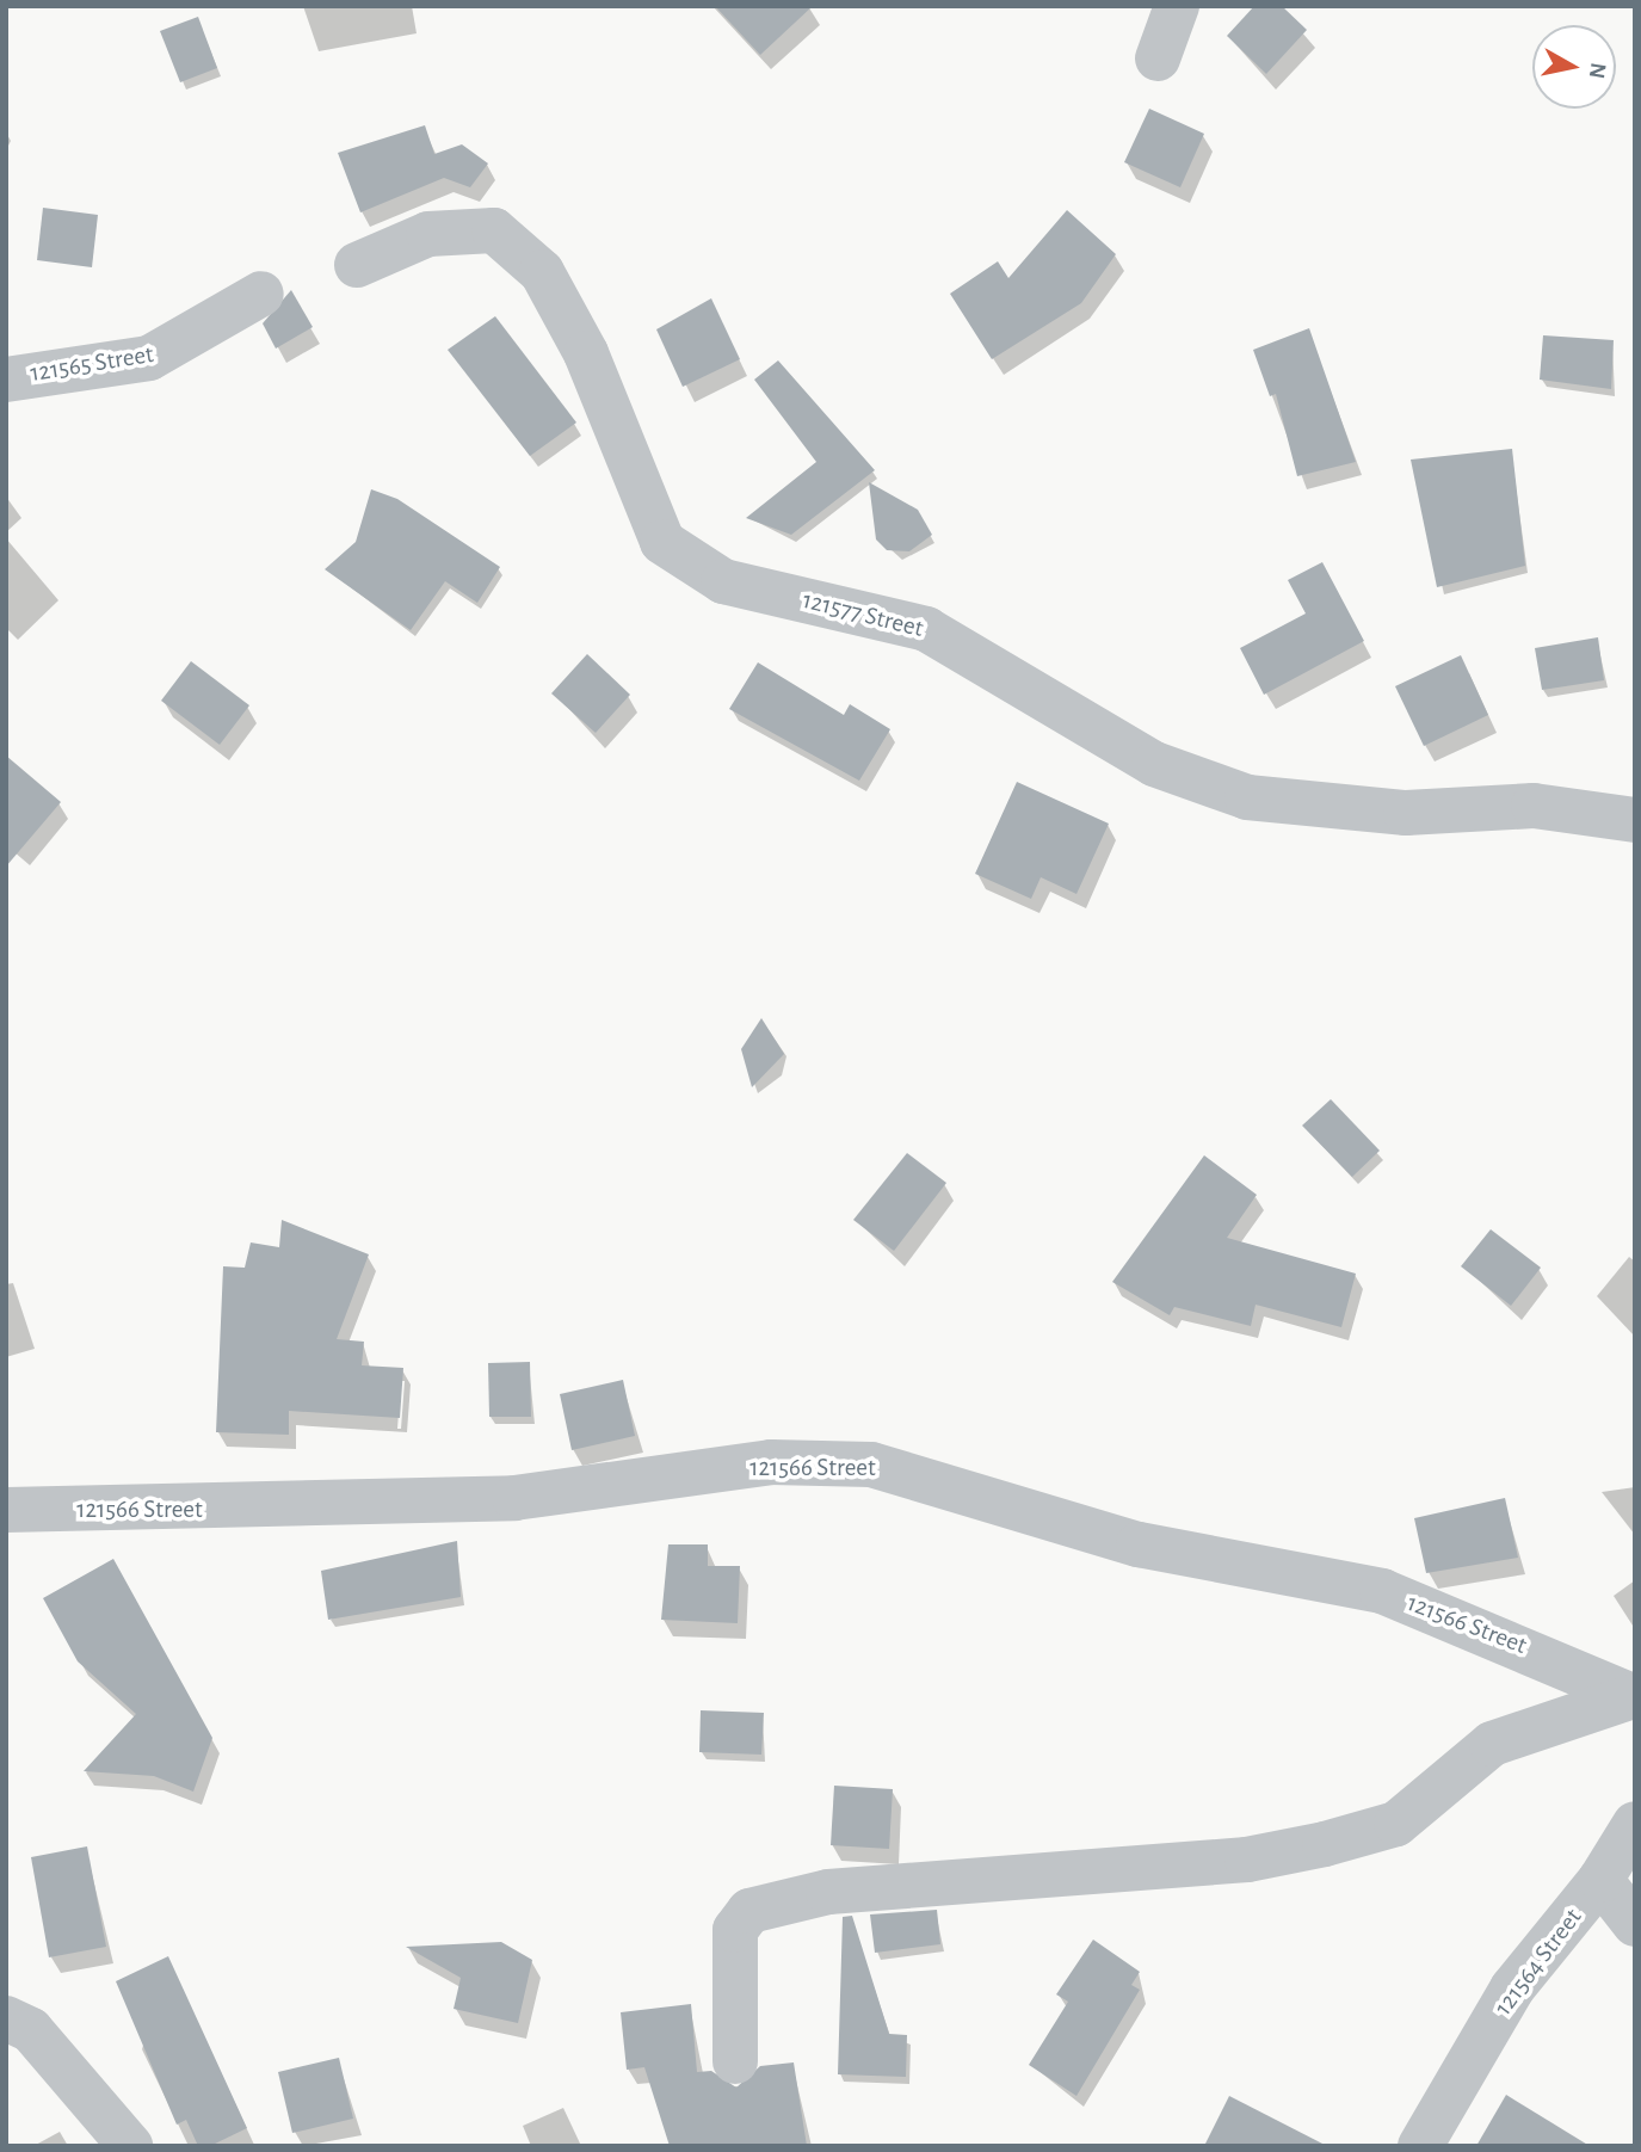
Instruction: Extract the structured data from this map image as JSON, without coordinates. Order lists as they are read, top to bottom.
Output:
{
  "streets": {
    "street": [
      "121565 Street",
      "121577 Street",
      "121566 Street",
      "121564 Street"
    ]
  },
  "north": "right"
}
